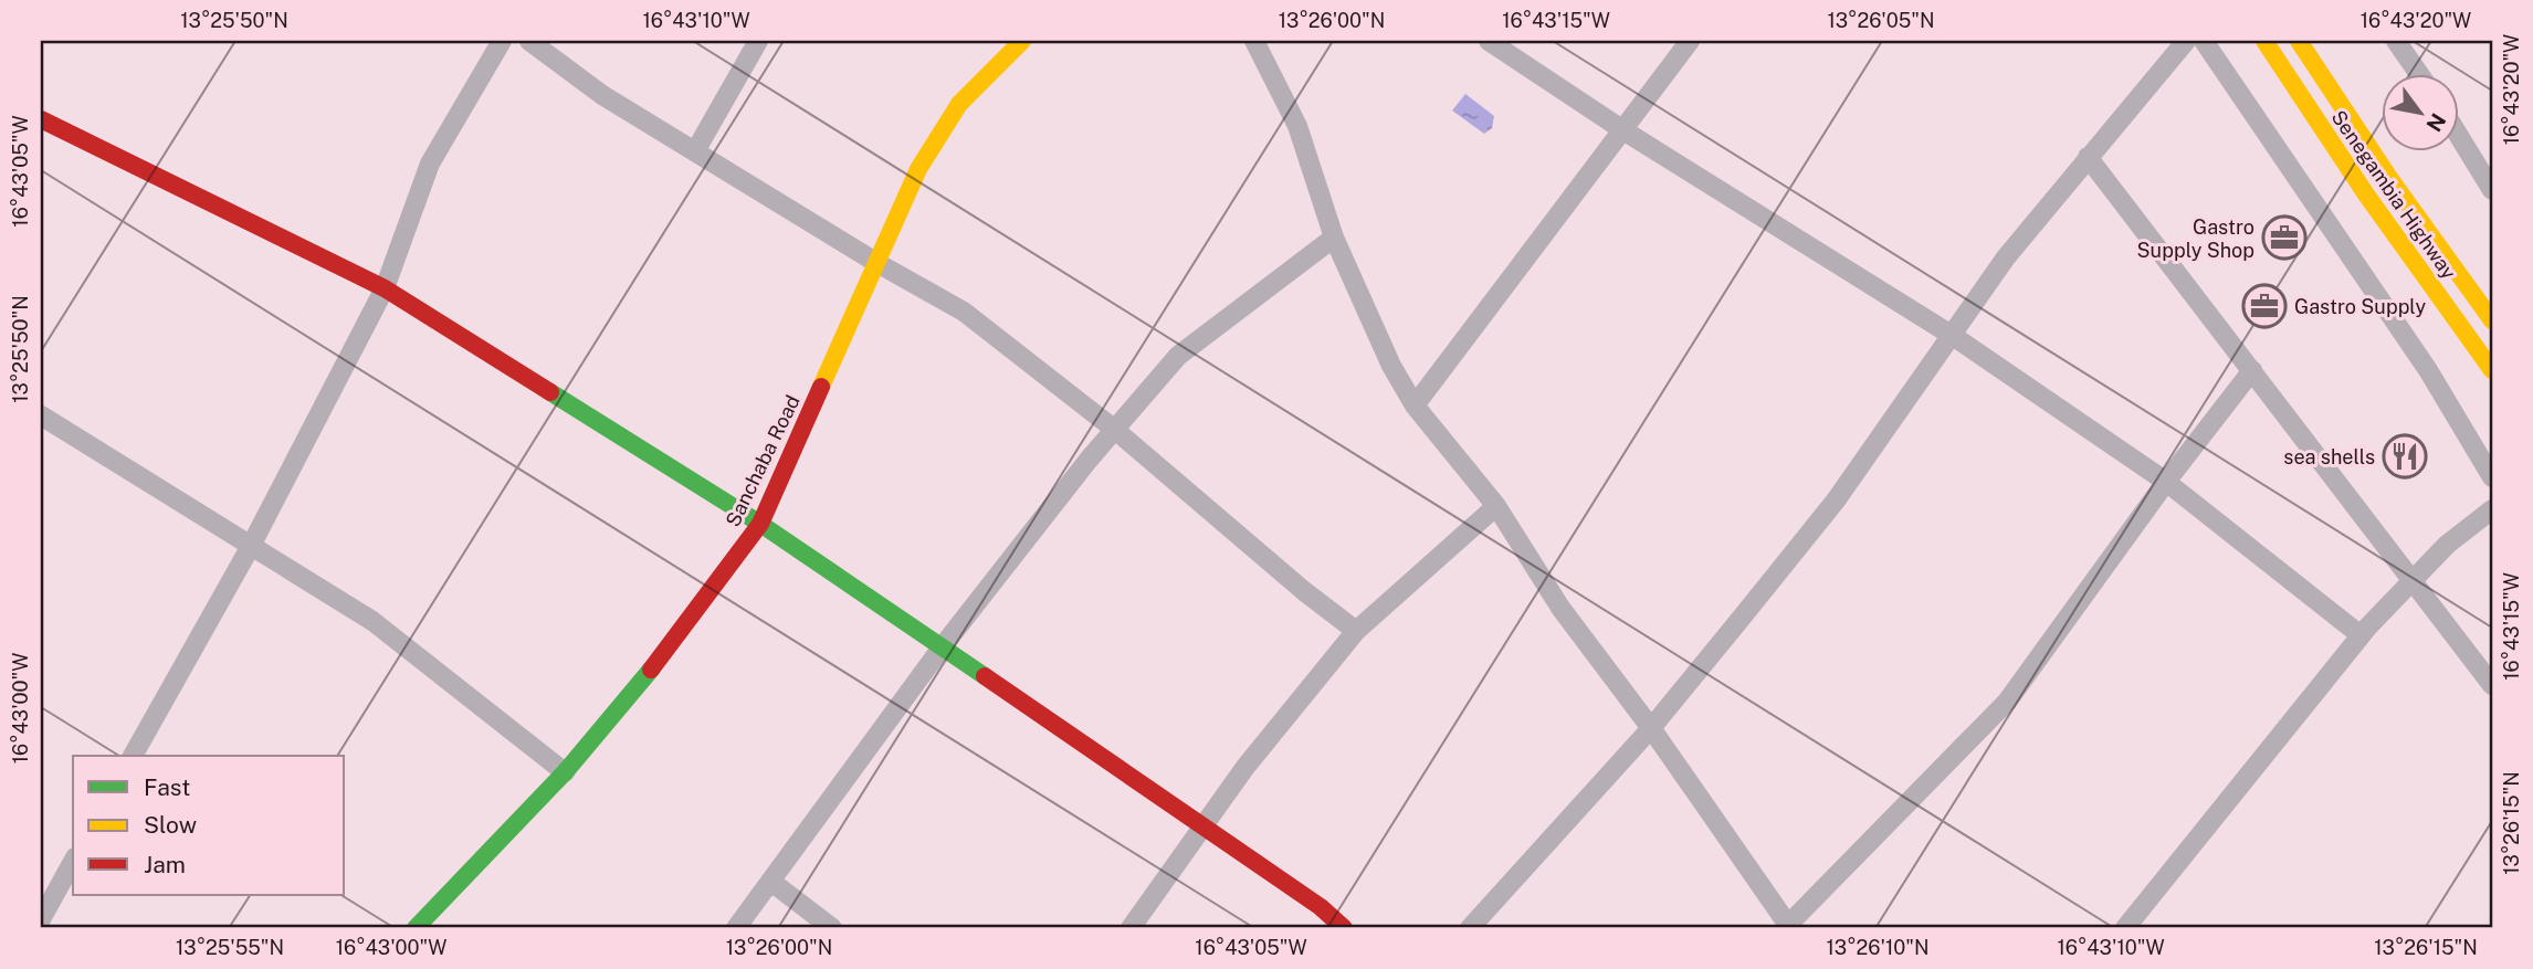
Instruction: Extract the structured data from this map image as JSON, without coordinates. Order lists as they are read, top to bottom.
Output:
{
  "streets": {
    "street": ["Senegambia Highway", "Sanchaba Road"]
  },
  "places": {
    "office": ["Gastro Supply Shop", "Gastro Supply"],
    "restaurant": ["sea shells"]
  },
  "legend": ["Fast", "Slow", "Jam"],
  "north": "bottom right",
  "coordinates": [
    "13°25'50\"N",
    "16°43'10\"W",
    "13°26'00\"N",
    "16°43'15\"W",
    "13°26'05\"N",
    "16°43'20\"W",
    "16°43'05\"W",
    "16°43'00\"W",
    "13°26'15\"N",
    "13°25'55\"N",
    "13°26'10\"N"
  ]
}
